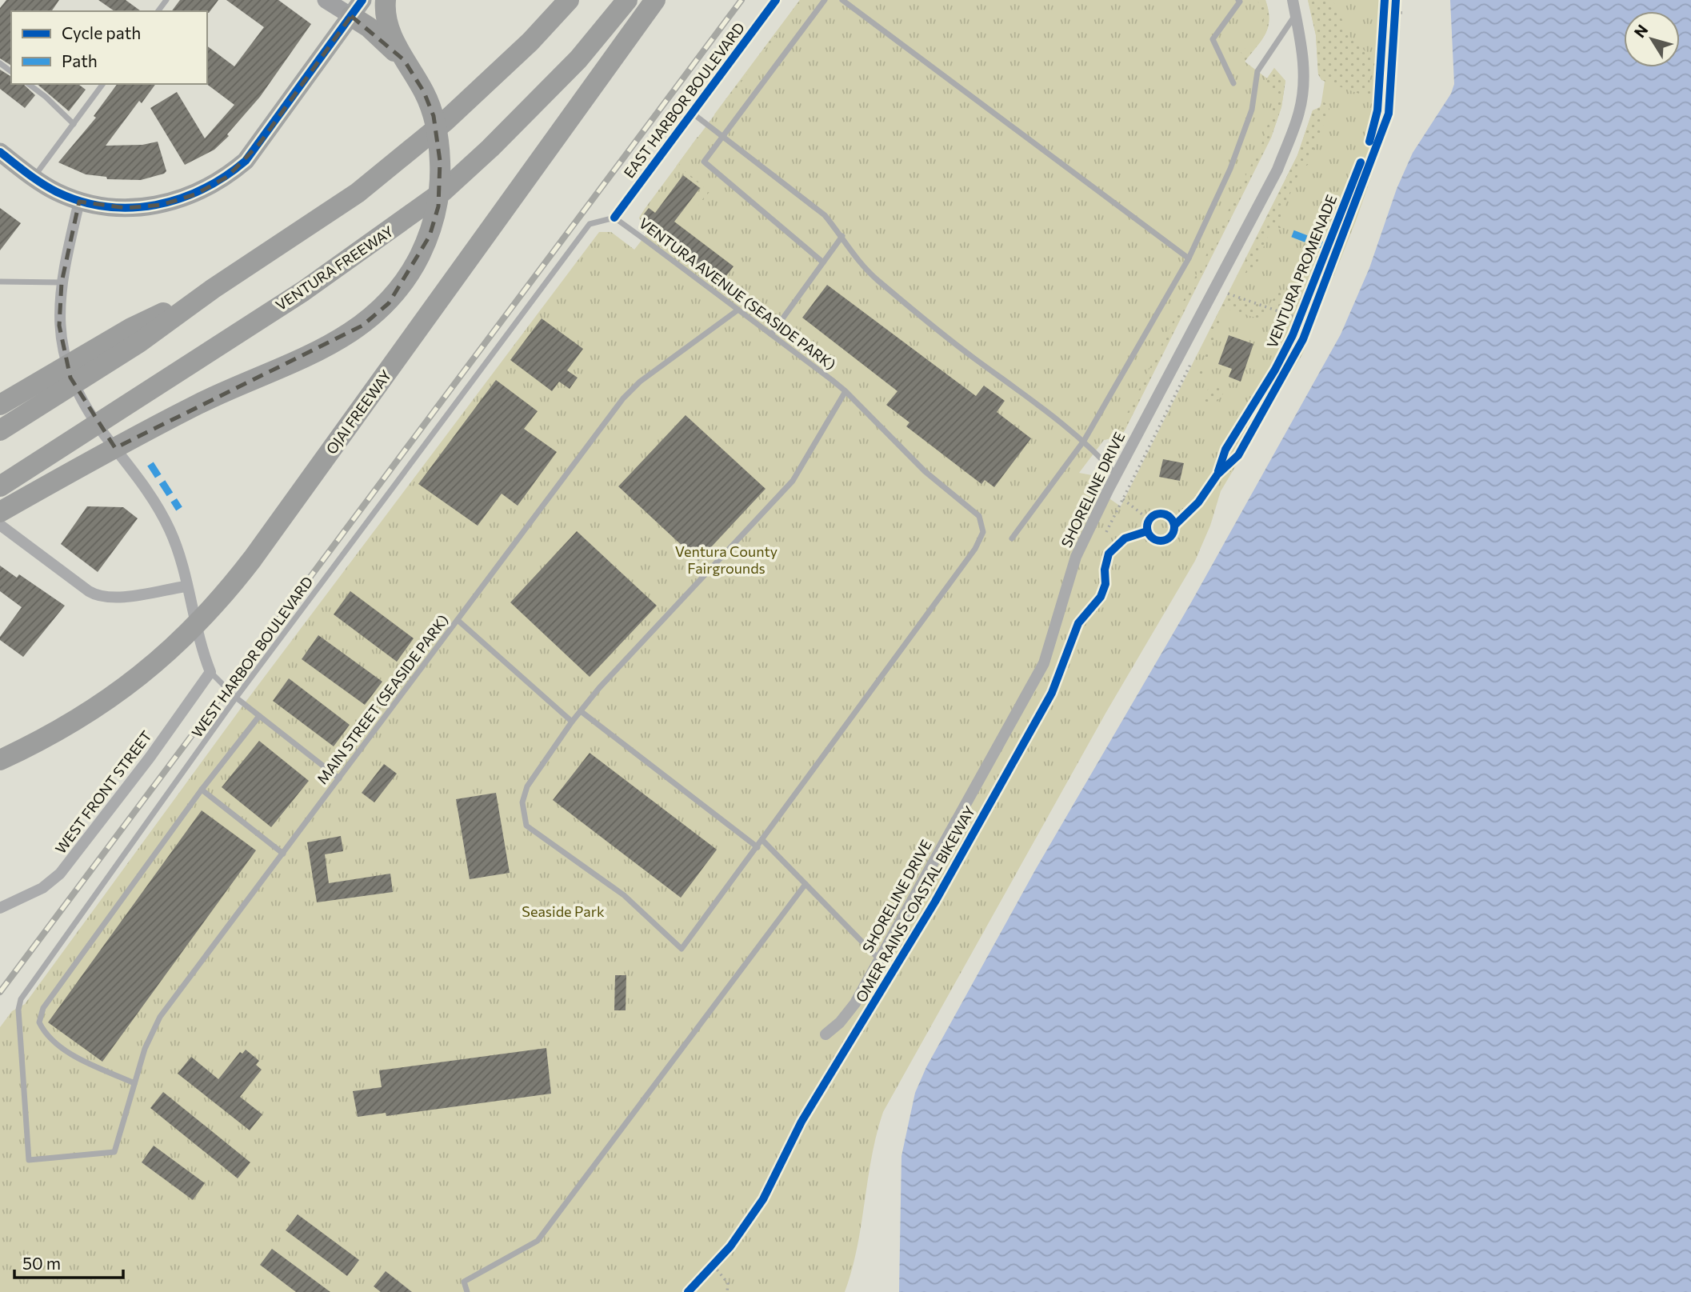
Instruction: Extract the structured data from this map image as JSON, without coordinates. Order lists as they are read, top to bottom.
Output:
{
  "streets": {
    "highway": ["VENTURA FREEWAY", "OJAI FREEWAY"],
    "street": ["EAST HARBOR BOULEVARD", "SHORELINE DRIVE", "WEST FRONT STREET"],
    "lane": ["VENTURA AVENUE (SEASIDE PARK)", "WEST HARBOR BOULEVARD", "MAIN STREET (SEASIDE PARK)"],
    "cycle path": ["VENTURA PROMENADE", "OMER RAINS COASTAL BIKEWAY"]
  },
  "crossings": [
    ["EAST HARBOR BOULEVARD", "VENTURA AVENUE (SEASIDE PARK)"],
    ["EAST HARBOR BOULEVARD", "WEST HARBOR BOULEVARD"],
    ["VENTURA AVENUE (SEASIDE PARK)", "WEST HARBOR BOULEVARD"],
    ["VENTURA AVENUE (SEASIDE PARK)", "MAIN STREET (SEASIDE PARK)"],
    ["WEST HARBOR BOULEVARD", "MAIN STREET (SEASIDE PARK)"]
  ],
  "parks": ["Ventura County Fairgrounds", "Seaside Park"],
  "legend": ["Cycle path", "Path"],
  "scale_bar": "50 m",
  "north": "top left"
}
